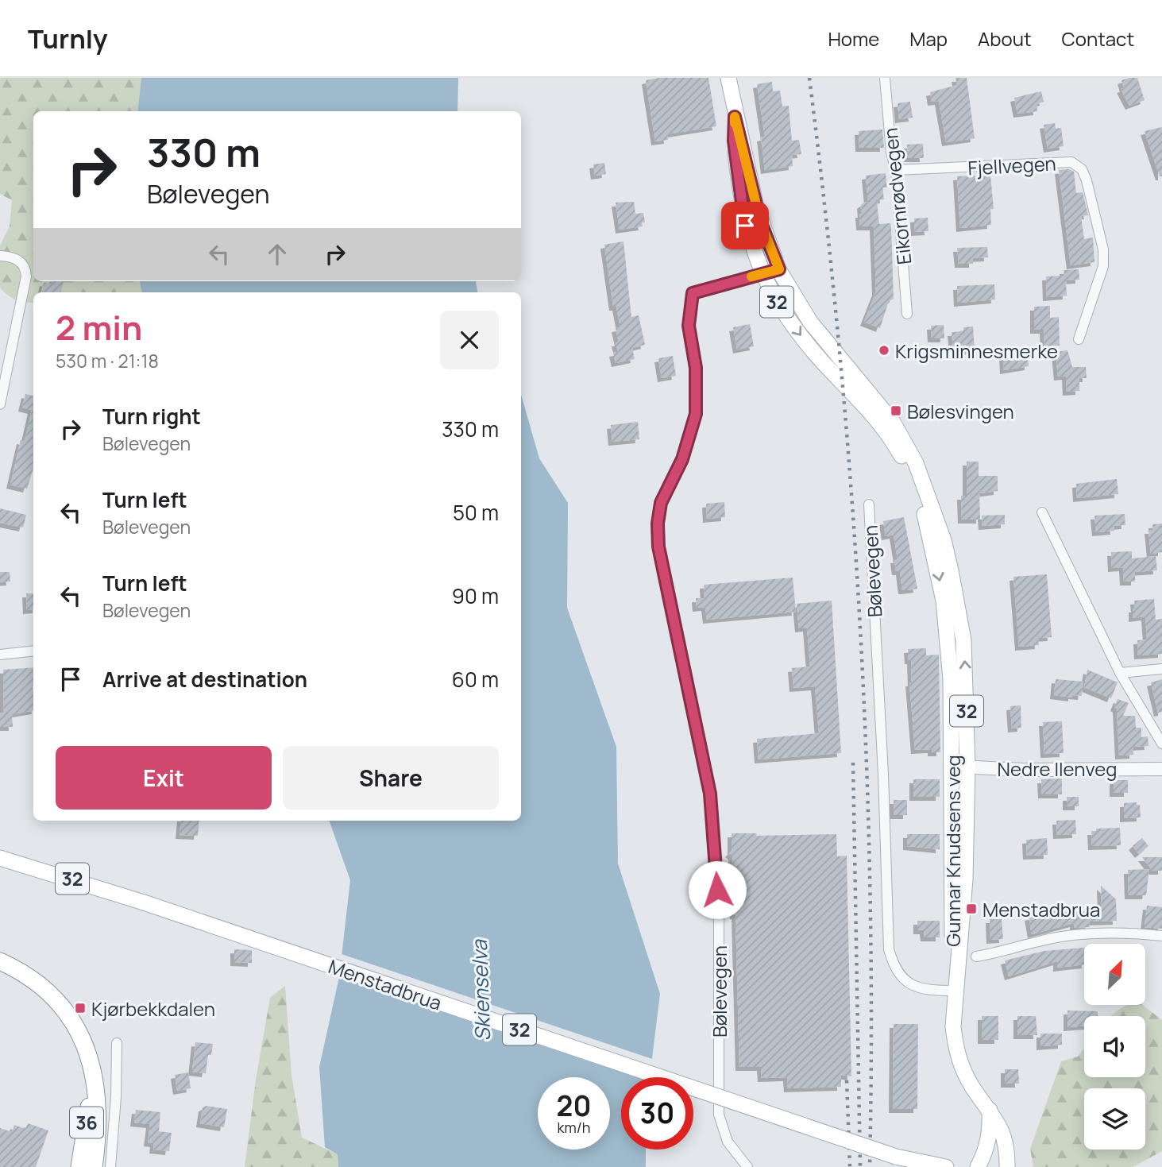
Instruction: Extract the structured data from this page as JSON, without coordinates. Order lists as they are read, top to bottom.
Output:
{
  "streets": {
    "highway": ["36"],
    "main road": ["32", "Gunnar Knudsens veg", "Menstadbrua"],
    "street": [
      "Fjellvegen",
      "Eikornrødvegen",
      "Bølevegen",
      "Nedre Ilenveg"
    ]
  },
  "crossings": [
    ["Fjellvegen", "Eikornrødvegen"],
    ["32", "Bølevegen"],
    ["32", "Gunnar Knudsens veg"],
    ["Bølevegen", "Gunnar Knudsens veg"],
    ["Nedre Ilenveg", "Gunnar Knudsens veg"]
  ],
  "water": ["Skienselva"],
  "places": {
    "other": ["Krigsminnesmerke"],
    "transit": ["Bølesvingen", "Menstadbrua", "Kjørbekkdalen"]
  },
  "north": "top right",
  "page": {
    "header": "Turnly",
    "nav": [
      "Home",
      "Map",
      "About",
      "Contact"
    ],
    "turn": ["330 m", "Bølevegen"],
    "heading": ["2 min", "530 m · 21:18"],
    "list": [
      {
        "name": "Turn right",
        "note": "Bølevegen",
        "value": "330 m"
      },
      {
        "name": "Turn left",
        "note": "Bølevegen",
        "value": "50 m"
      },
      {
        "name": "Turn left",
        "note": "Bølevegen",
        "value": "90 m"
      },
      {
        "name": "Arrive at destination",
        "value": "60 m"
      }
    ],
    "buttons": ["Exit", "Share"],
    "speed": "20 km/h",
    "limit": "30"
  }
}
